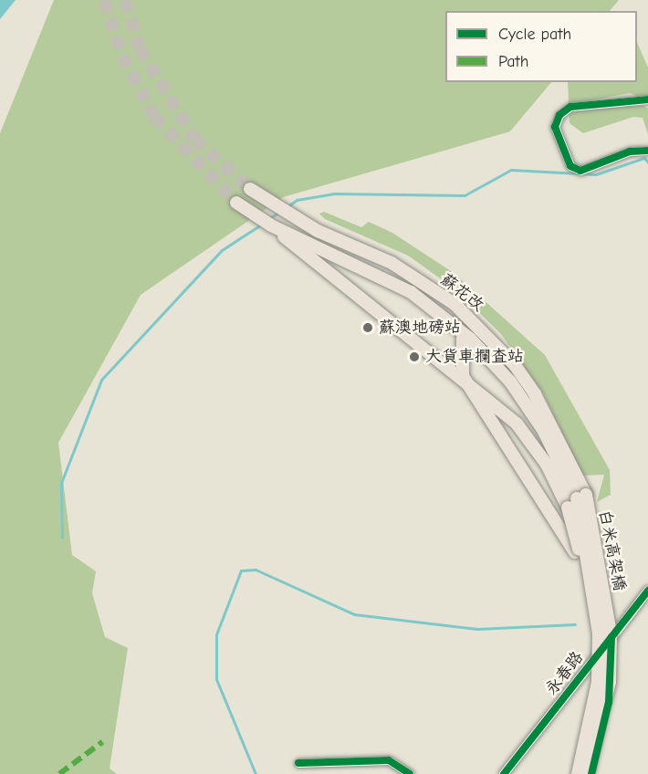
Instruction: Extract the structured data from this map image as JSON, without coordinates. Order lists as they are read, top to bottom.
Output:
{
  "streets": {
    "main road": ["蘇花改", "白米高架橋"],
    "street": ["永春路"]
  },
  "crossings": [
    ["蘇花改", "白米高架橋"]
  ],
  "places": ["蘇澳地磅站", "大貨車攔查站"],
  "legend": ["Cycle path", "Path"]
}
